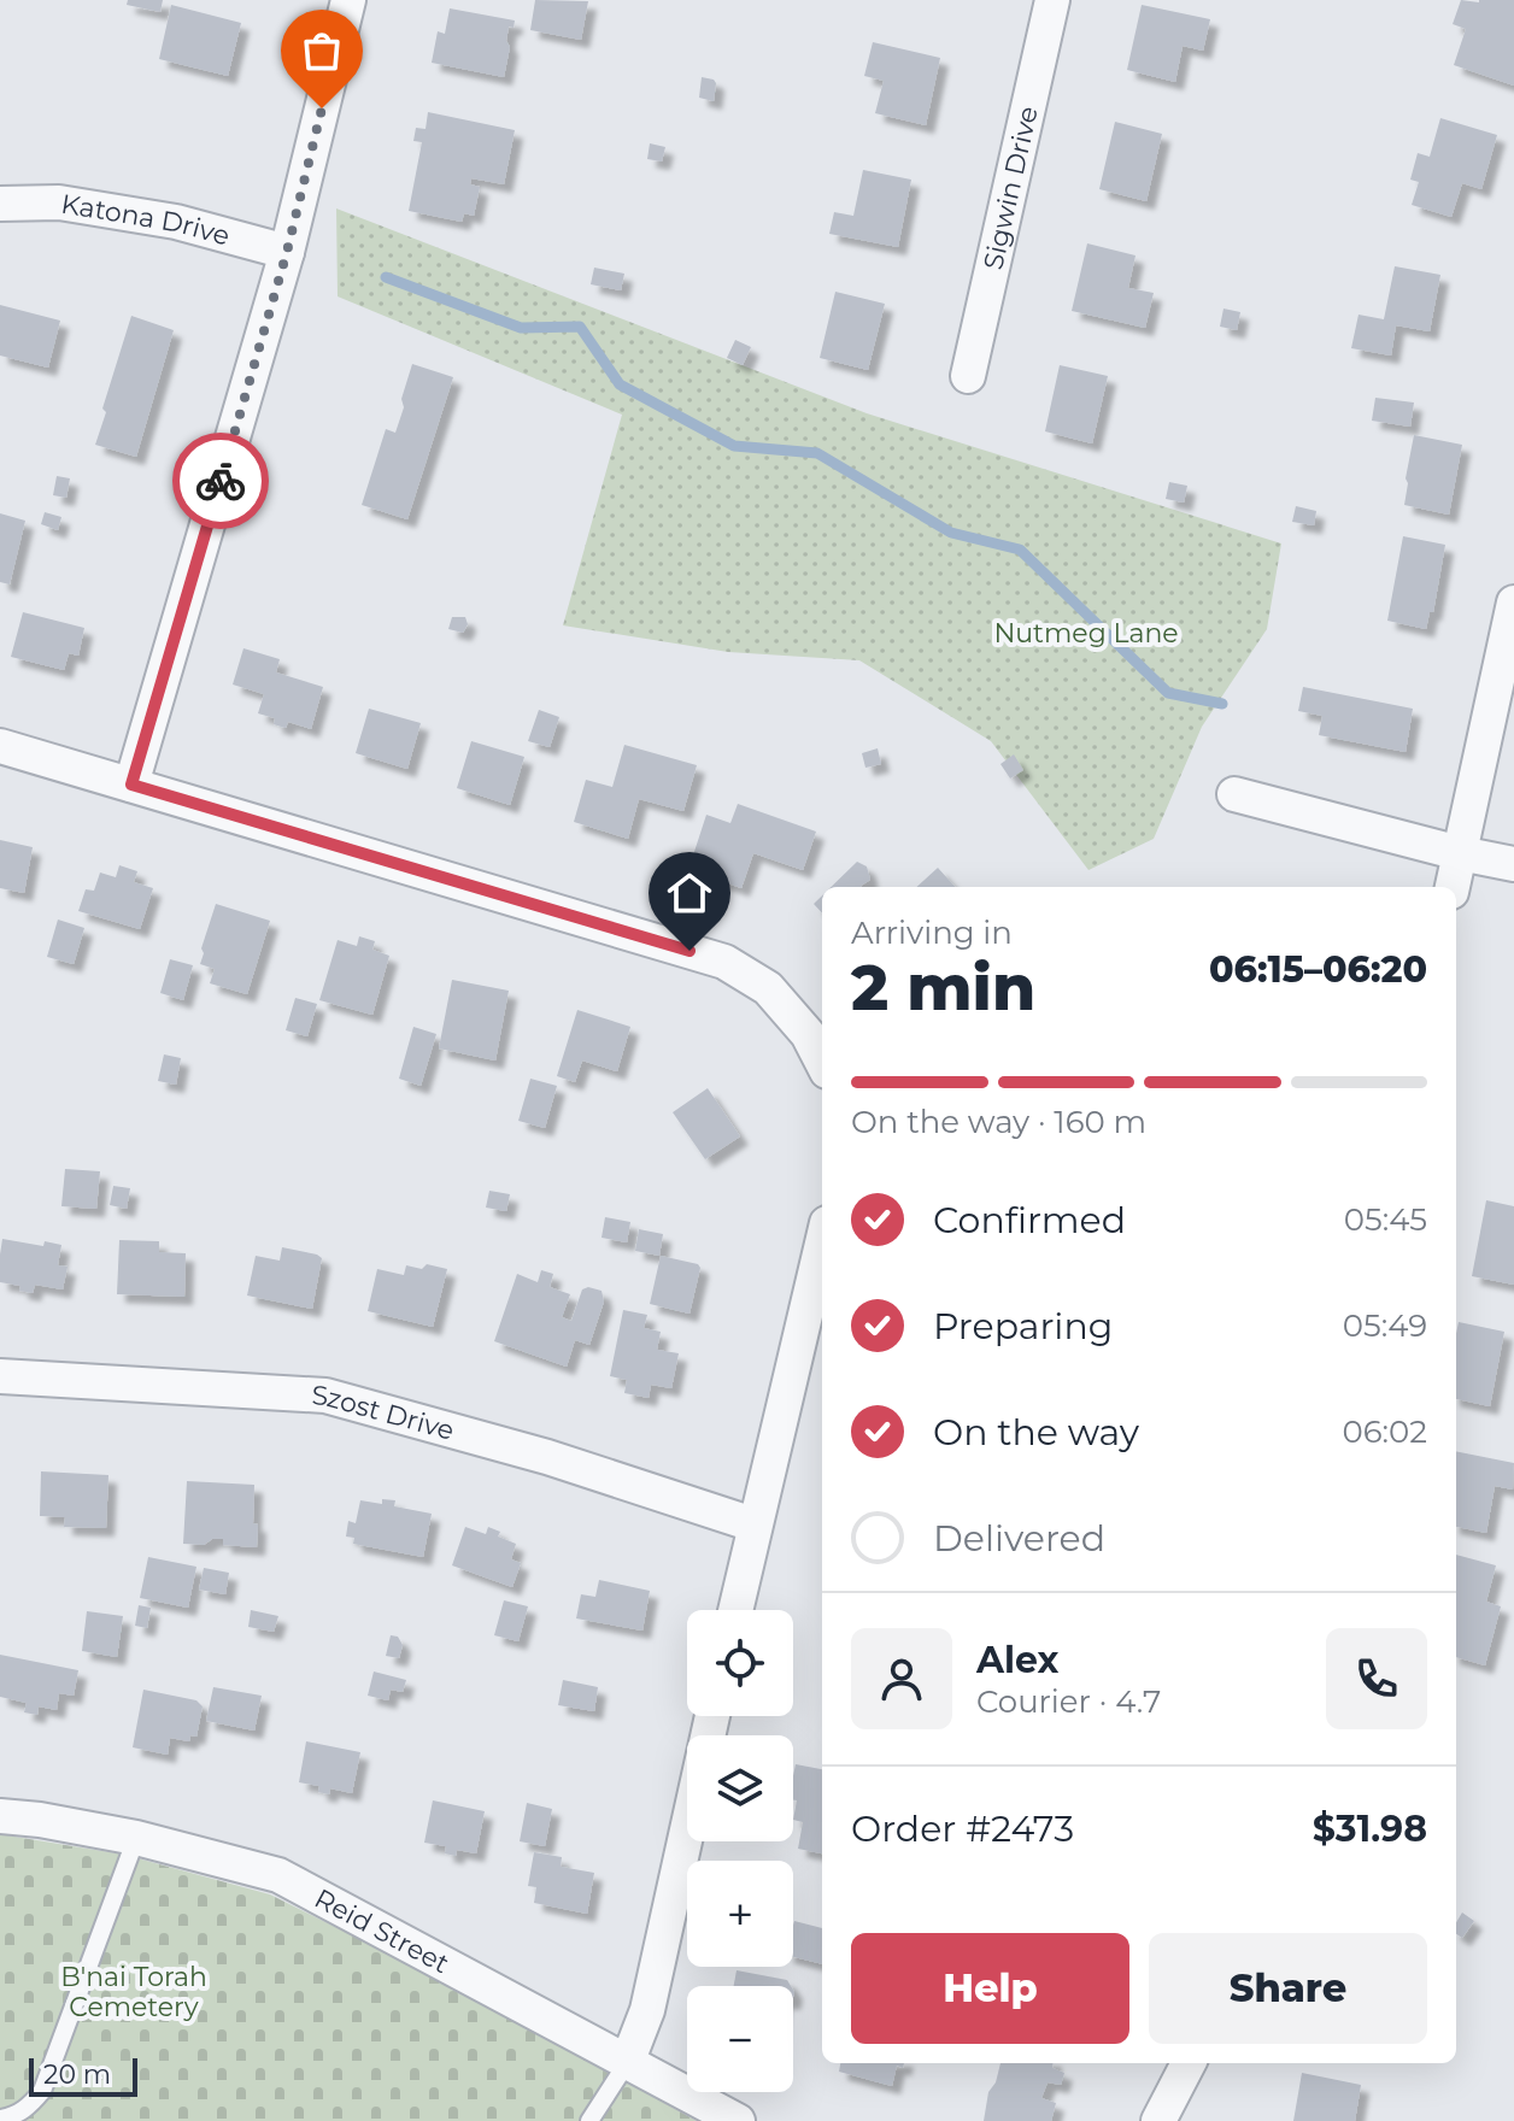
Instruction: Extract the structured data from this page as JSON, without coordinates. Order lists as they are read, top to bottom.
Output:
{
  "streets": {
    "street": [
      "Sigwin Drive",
      "Katona Drive",
      "Szost Drive",
      "Reid Street"
    ]
  },
  "parks": ["Nutmeg Lane", "B'nai Torah Cemetery"],
  "scale_bar": "20 m",
  "page": {
    "heading": ["2 min", "Arriving in", "06:15–06:20"],
    "panel": [
      "Alex",
      "Courier · 4.7",
      "Order #2473",
      "$31.98"
    ],
    "bar": "On the way · 160 m",
    "list": [
      ["Confirmed", "05:45"],
      ["Preparing", "05:49"],
      ["On the way", "06:02"],
      "Delivered"
    ],
    "map_buttons": ["+", "−"],
    "buttons": ["Help", "Share"],
    "scale": "20 m"
  }
}
